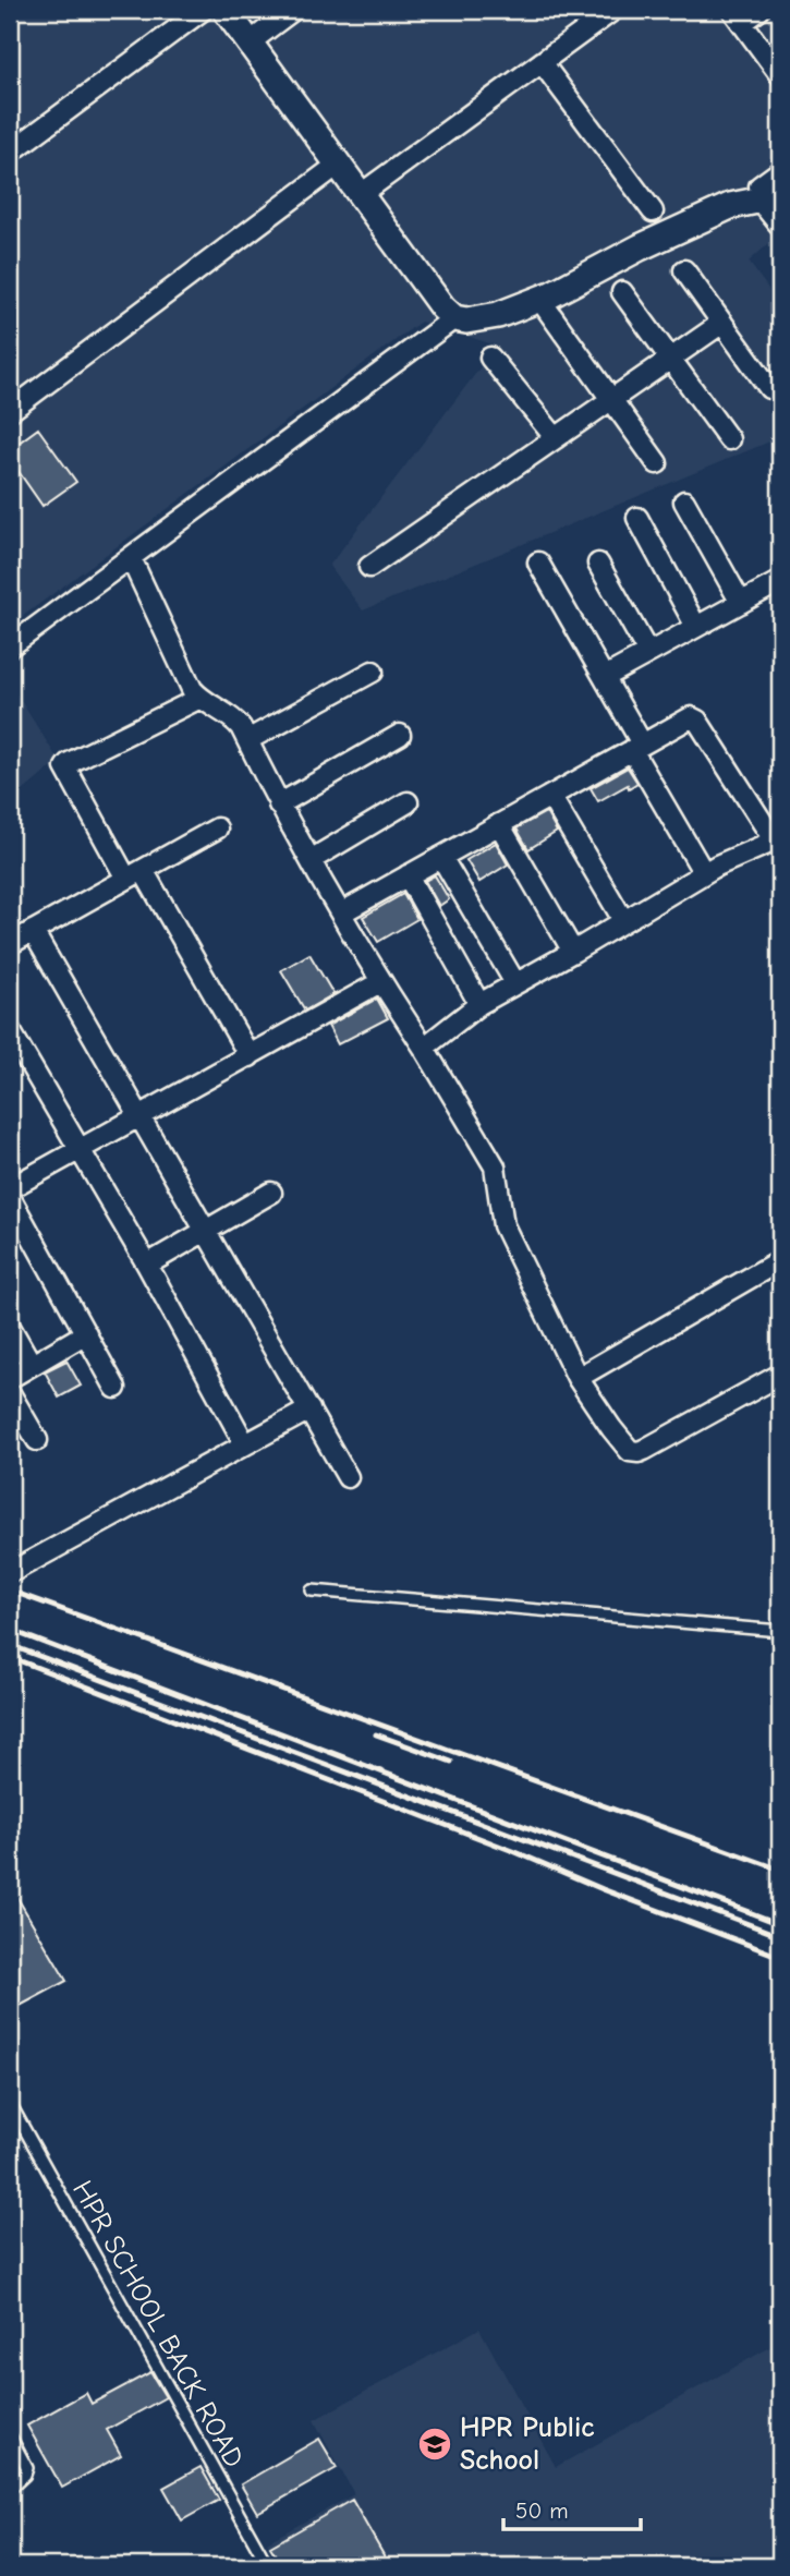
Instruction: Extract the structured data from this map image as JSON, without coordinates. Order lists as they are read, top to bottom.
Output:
{
  "streets": {
    "lane": ["HPR SCHOOL BACK ROAD"]
  },
  "places": {
    "school or university": ["HPR Public School"]
  },
  "scale_bar": "50 m"
}
